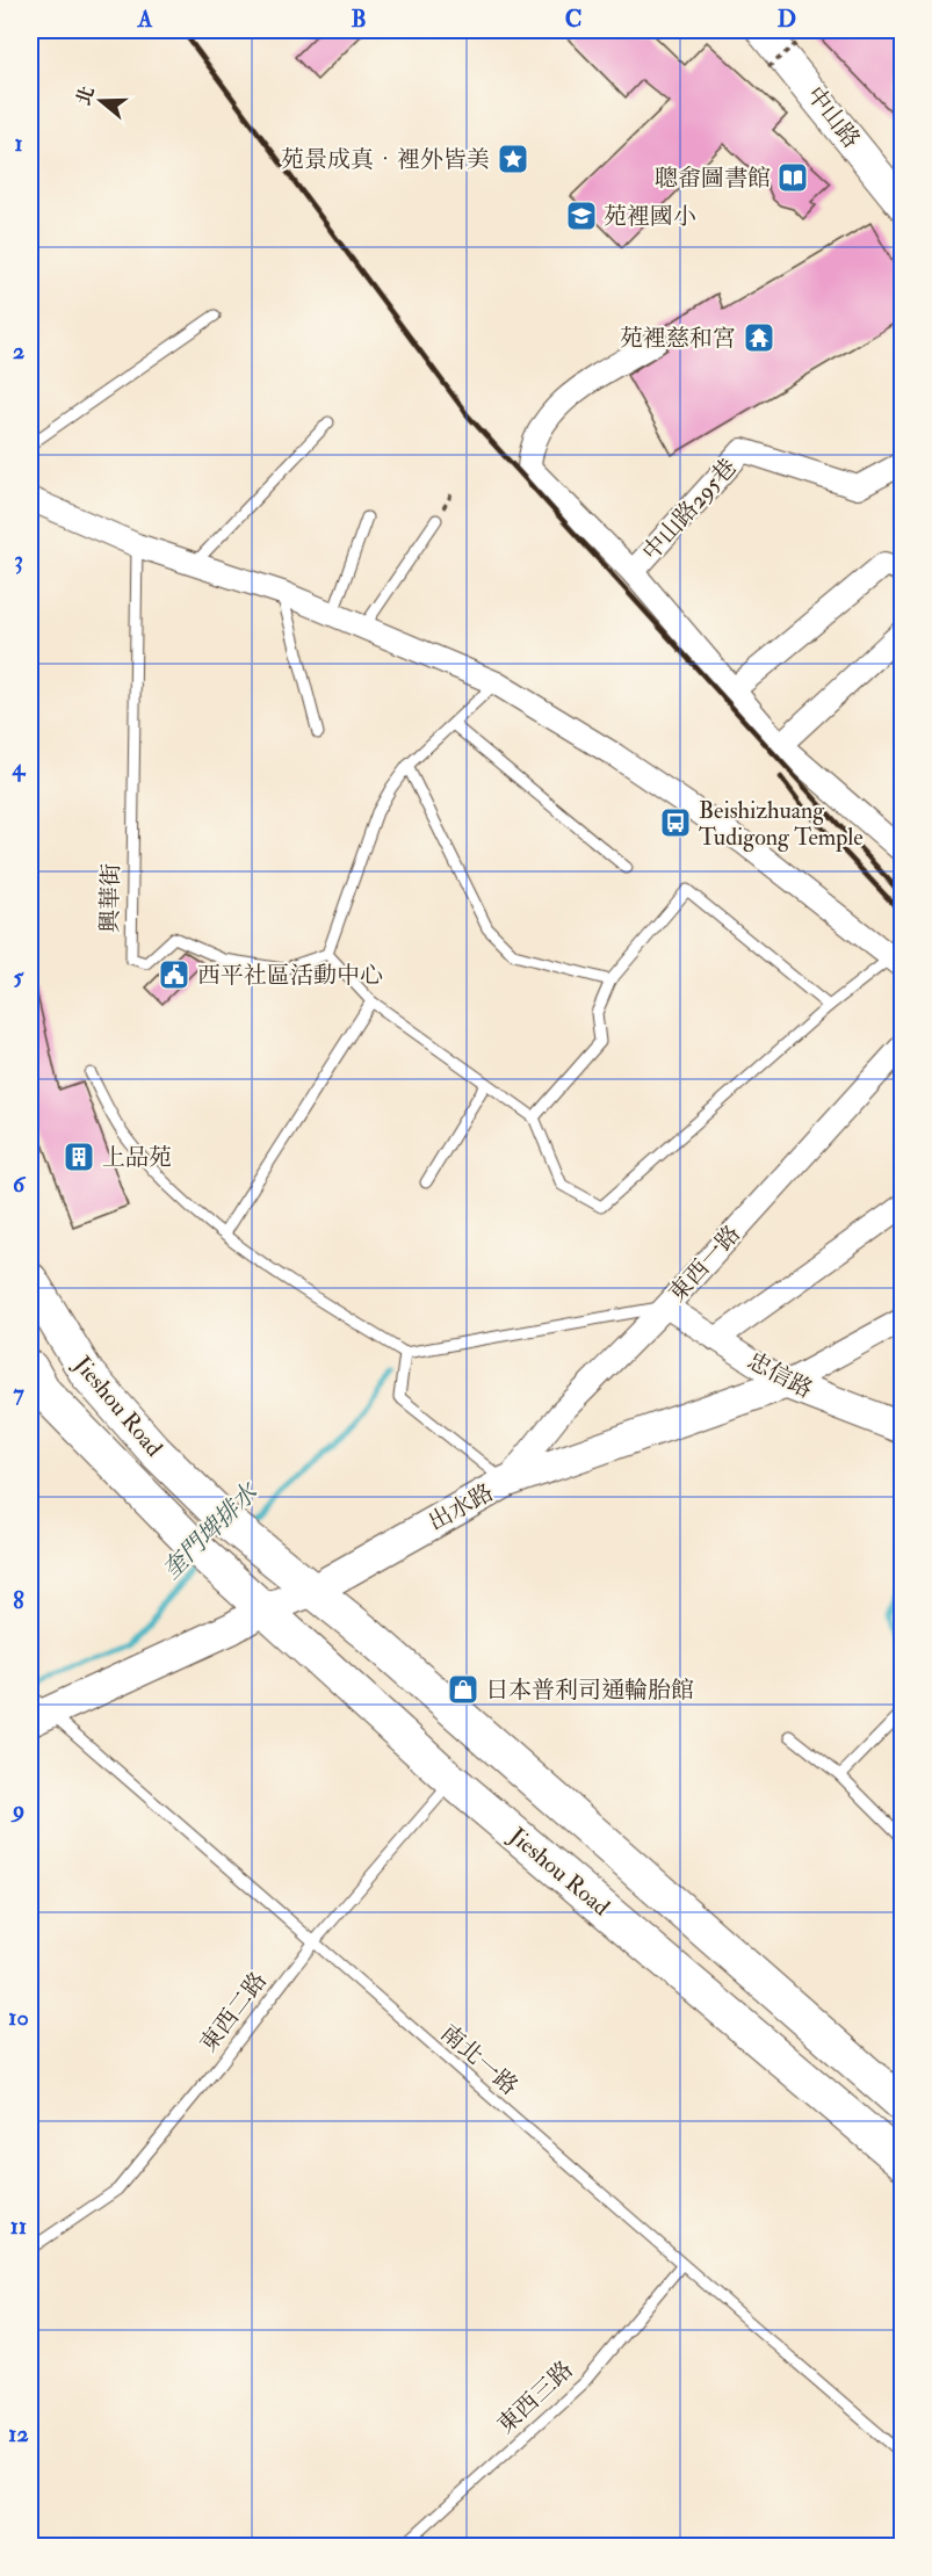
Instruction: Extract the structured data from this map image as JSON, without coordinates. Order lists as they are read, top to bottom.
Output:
{
  "streets": {
    "main road": ["Jieshou Road"],
    "street": [
      "中山路",
      "中山路295巷",
      "東西一路",
      "忠信路",
      "出水路"
    ],
    "lane": [
      "興華街",
      "東西二路",
      "南北一路",
      "東西三路"
    ]
  },
  "crossings": [
    ["東西一路", "忠信路"],
    ["東西一路", "出水路"],
    ["忠信路", "出水路"],
    ["Jieshou Road", "出水路"],
    ["Jieshou Road", "東西二路"],
    ["出水路", "南北一路"],
    ["東西二路", "南北一路"],
    ["南北一路", "東西三路"]
  ],
  "water": ["奎門埤排水"],
  "places": {
    "place": ["苑景成真．裡外皆美"],
    "library": ["聰畬圖書館"],
    "school or university": ["苑裡國小"],
    "temple": ["苑裡慈和宮"],
    "bus stop": ["Beishizhuang Tudigong Temple"],
    "public building": ["西平社區活動中心"],
    "building": ["上品苑"],
    "shop": ["日本普利司通輪胎館"]
  },
  "north": "left",
  "grid": {
    "columns": [
      "A",
      "B",
      "C",
      "D"
    ],
    "rows": [
      "1",
      "2",
      "3",
      "4",
      "5",
      "6",
      "7",
      "8",
      "9",
      "10",
      "11",
      "12"
    ]
  }
}
